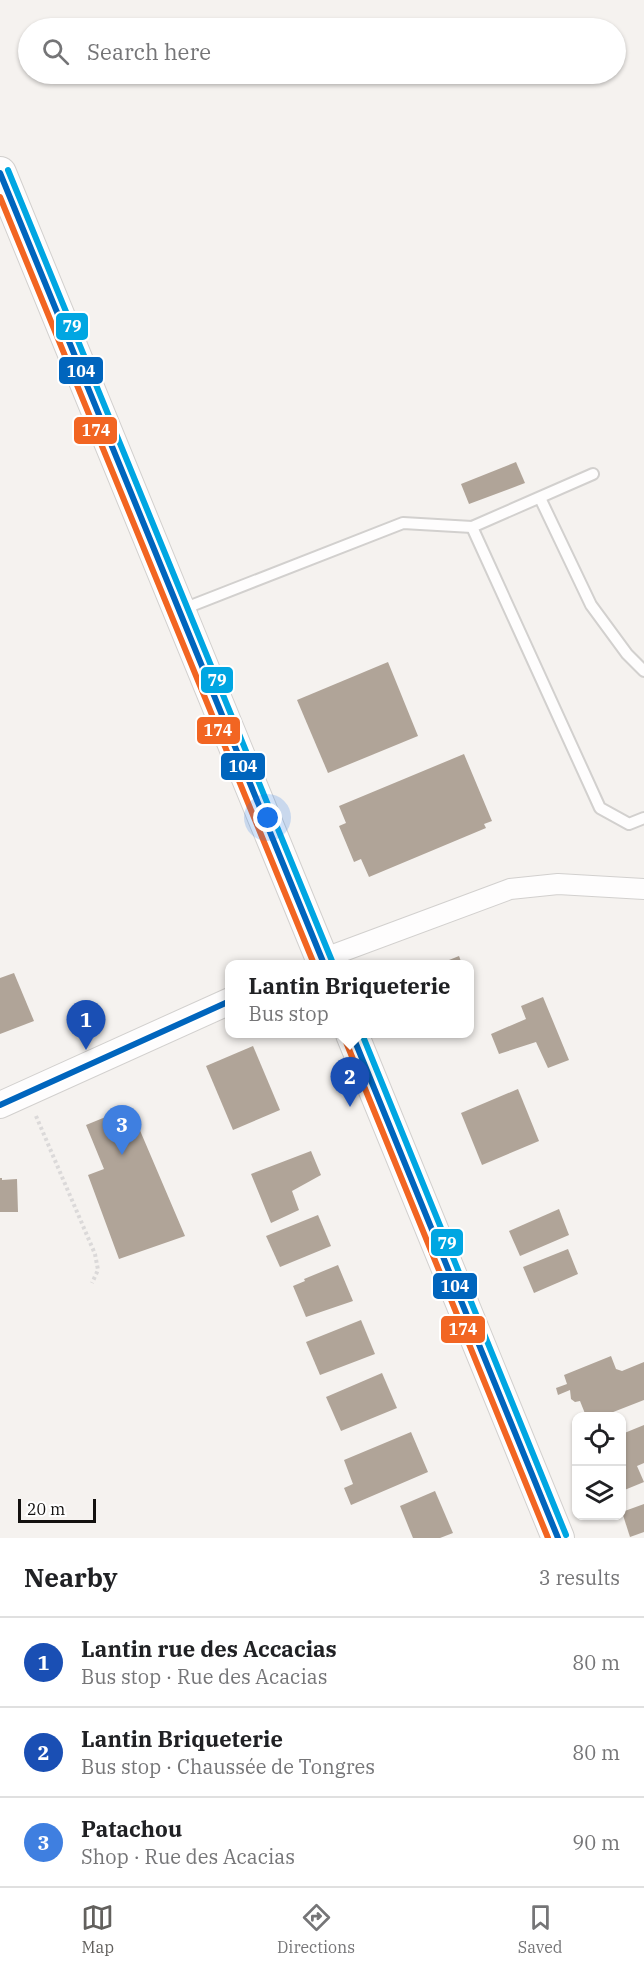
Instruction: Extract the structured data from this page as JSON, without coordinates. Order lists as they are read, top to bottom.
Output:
{
  "lines": ["transit line 79", "transit line 104", "transit line 174"],
  "scale_bar": "20 m",
  "page": {
    "search": "Search here",
    "popup": ["Lantin Briqueterie", "Bus stop"],
    "pins": ["1", "2", "3"],
    "scale": "20 m",
    "heading": ["Nearby", "3 results"],
    "list": [
      {
        "mark": "1",
        "name": "Lantin rue des Accacias",
        "note": "Bus stop · Rue des Acacias",
        "value": "80 m"
      },
      {
        "mark": "2",
        "name": "Lantin Briqueterie",
        "note": "Bus stop · Chaussée de Tongres",
        "value": "80 m"
      },
      {
        "mark": "3",
        "name": "Patachou",
        "note": "Shop · Rue des Acacias",
        "value": "90 m"
      }
    ],
    "nav": ["Map", "Directions", "Saved"]
  }
}
